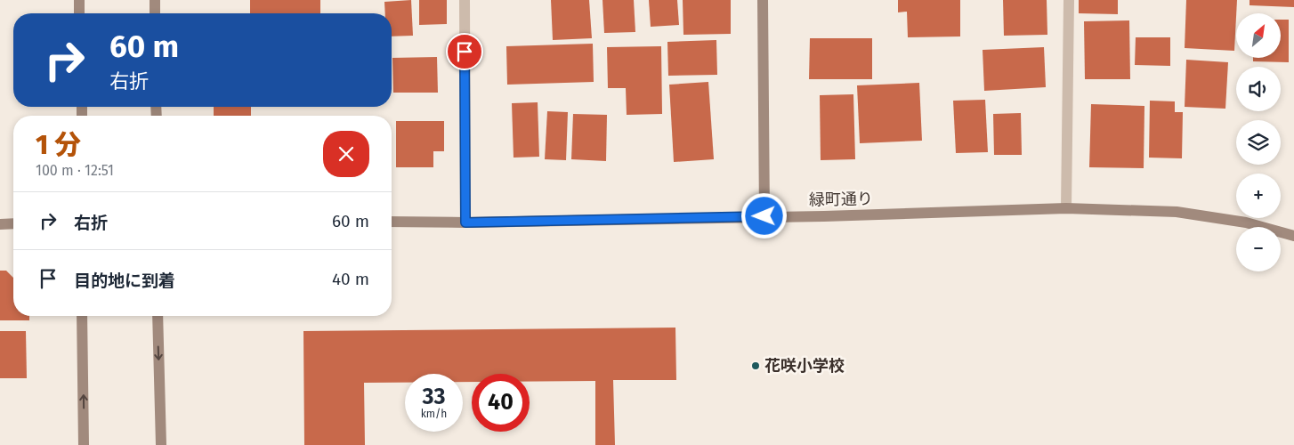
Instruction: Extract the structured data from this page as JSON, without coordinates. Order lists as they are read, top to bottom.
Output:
{
  "streets": {
    "street": ["緑町通り"]
  },
  "places": ["花咲小学校"],
  "north": "top right",
  "page": {
    "map_buttons": ["+", "−"],
    "turn": ["60 m", "右折"],
    "heading": ["1 分", "100 m · 12:51"],
    "list": [
      {
        "name": "右折",
        "value": "60 m"
      },
      {
        "name": "目的地に到着",
        "value": "40 m"
      }
    ],
    "speed": "33 km/h",
    "limit": "40"
  }
}
